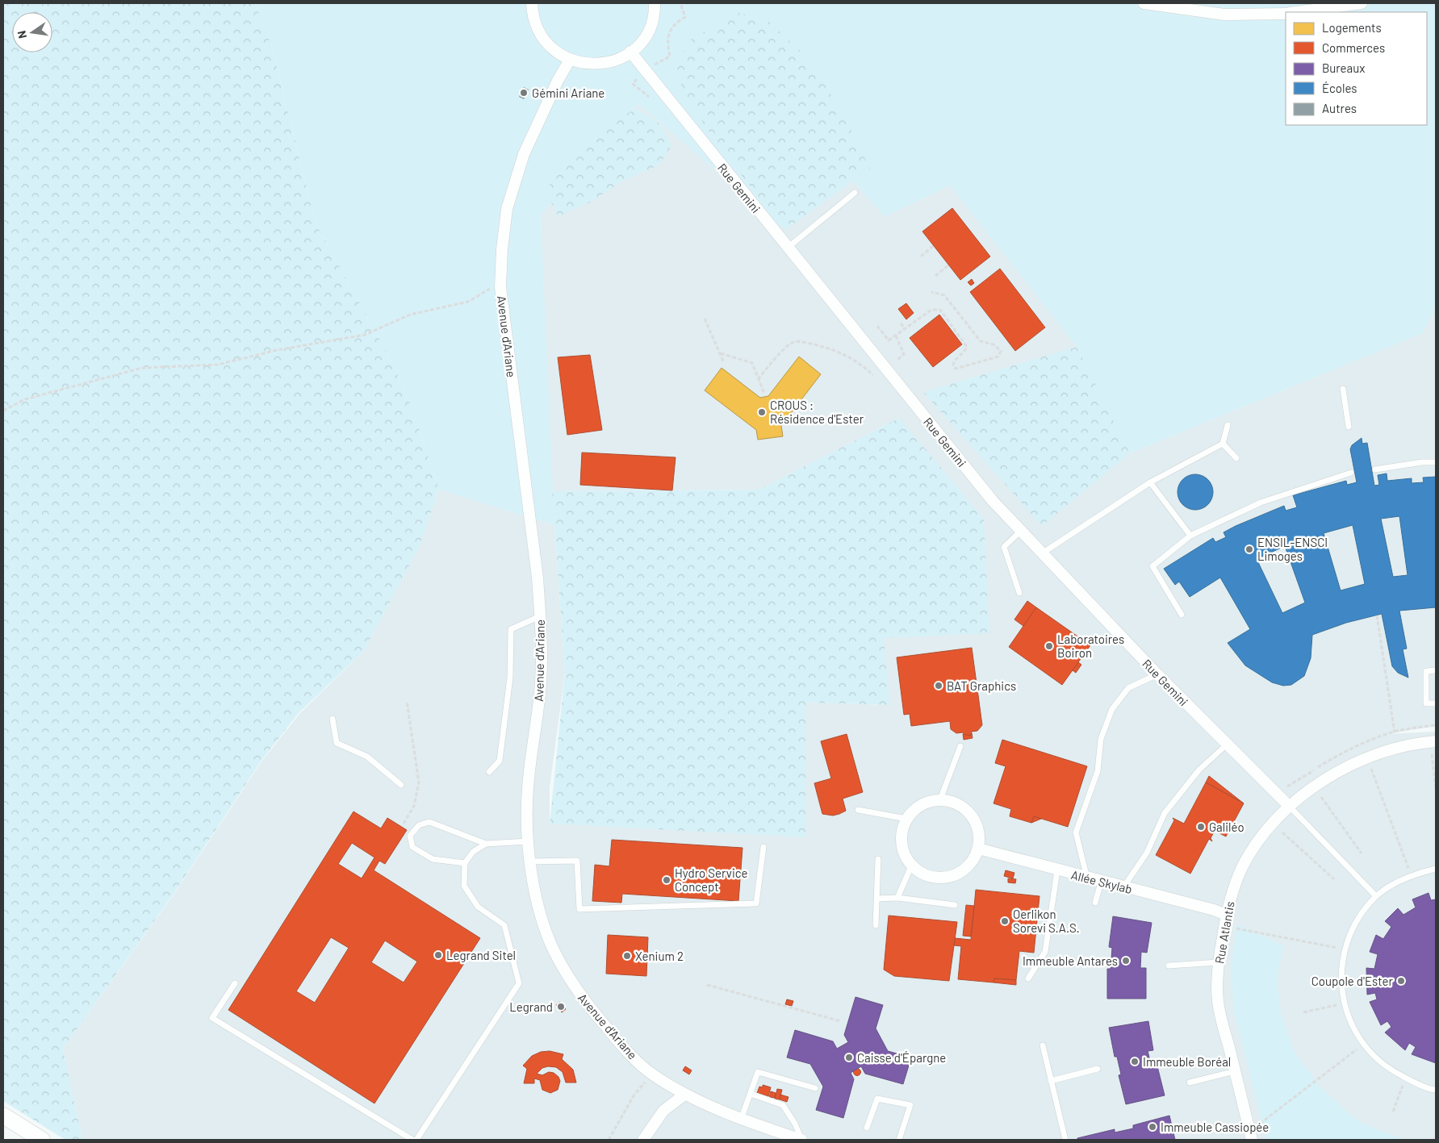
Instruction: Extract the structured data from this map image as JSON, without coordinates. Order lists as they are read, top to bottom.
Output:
{
  "streets": {
    "street": [
      "Rue Gemini",
      "Avenue d'Ariane",
      "Allée Skylab",
      "Rue Atlantis"
    ]
  },
  "crossings": [
    ["Rue Gemini", "Rue Atlantis"],
    ["Allée Skylab", "Rue Atlantis"]
  ],
  "places": [
    "Gémini Ariane",
    "CROUS : Résidence d'Ester",
    "ENSIL-ENSCI Limoges",
    "Laboratoires Boiron",
    "BAT Graphics",
    "Galiléo",
    "Hydro Service Concept",
    "Oerlikon Sorevi S.A.S.",
    "Legrand Sitel",
    "Xenium 2",
    "Immeuble Antares",
    "Coupole d'Ester",
    "Legrand",
    "Caisse d'Épargne",
    "Immeuble Boréal",
    "Immeuble Cassiopée"
  ],
  "legend": [
    "Logements",
    "Commerces",
    "Bureaux",
    "Écoles",
    "Autres"
  ],
  "north": "left"
}
